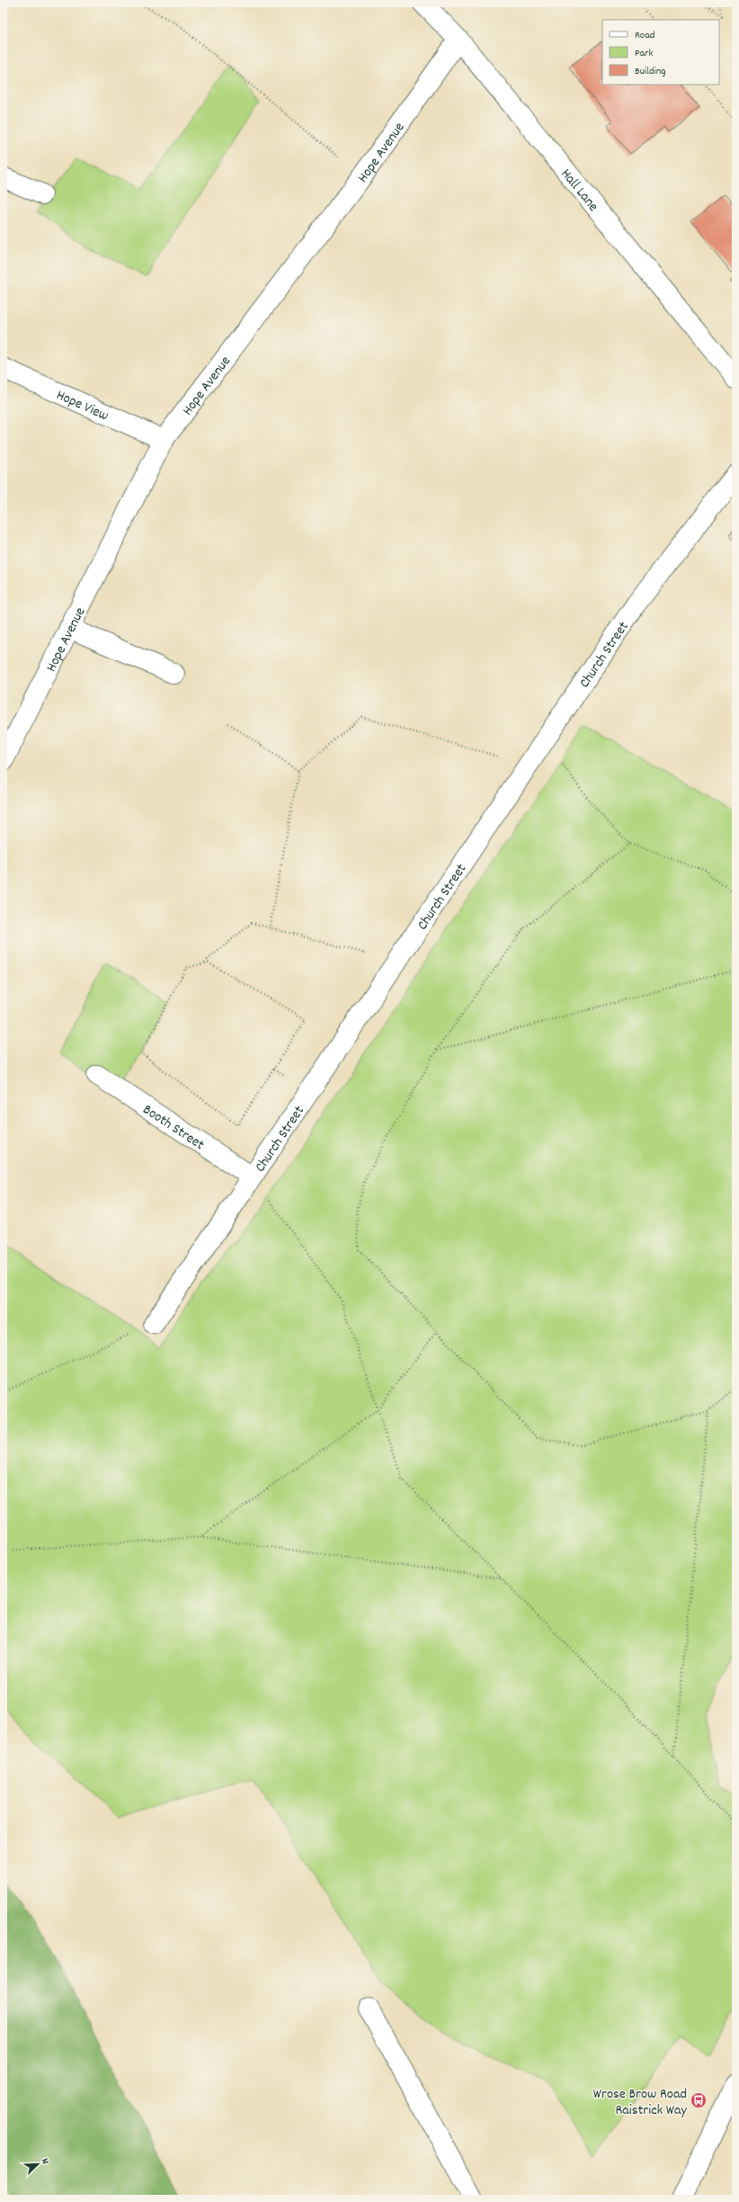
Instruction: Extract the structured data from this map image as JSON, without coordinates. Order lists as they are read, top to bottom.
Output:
{
  "streets": {
    "street": [
      "Hope Avenue",
      "Hall Lane",
      "Hope View",
      "Church Street",
      "Booth Street"
    ]
  },
  "crossings": [
    ["Hope Avenue", "Hall Lane"],
    ["Hope Avenue", "Hope View"],
    ["Church Street", "Booth Street"]
  ],
  "places": {
    "bus stop": ["Wrose Brow Road Raistrick Way"]
  },
  "legend": ["Road", "Park", "Building"],
  "north": "top right"
}
